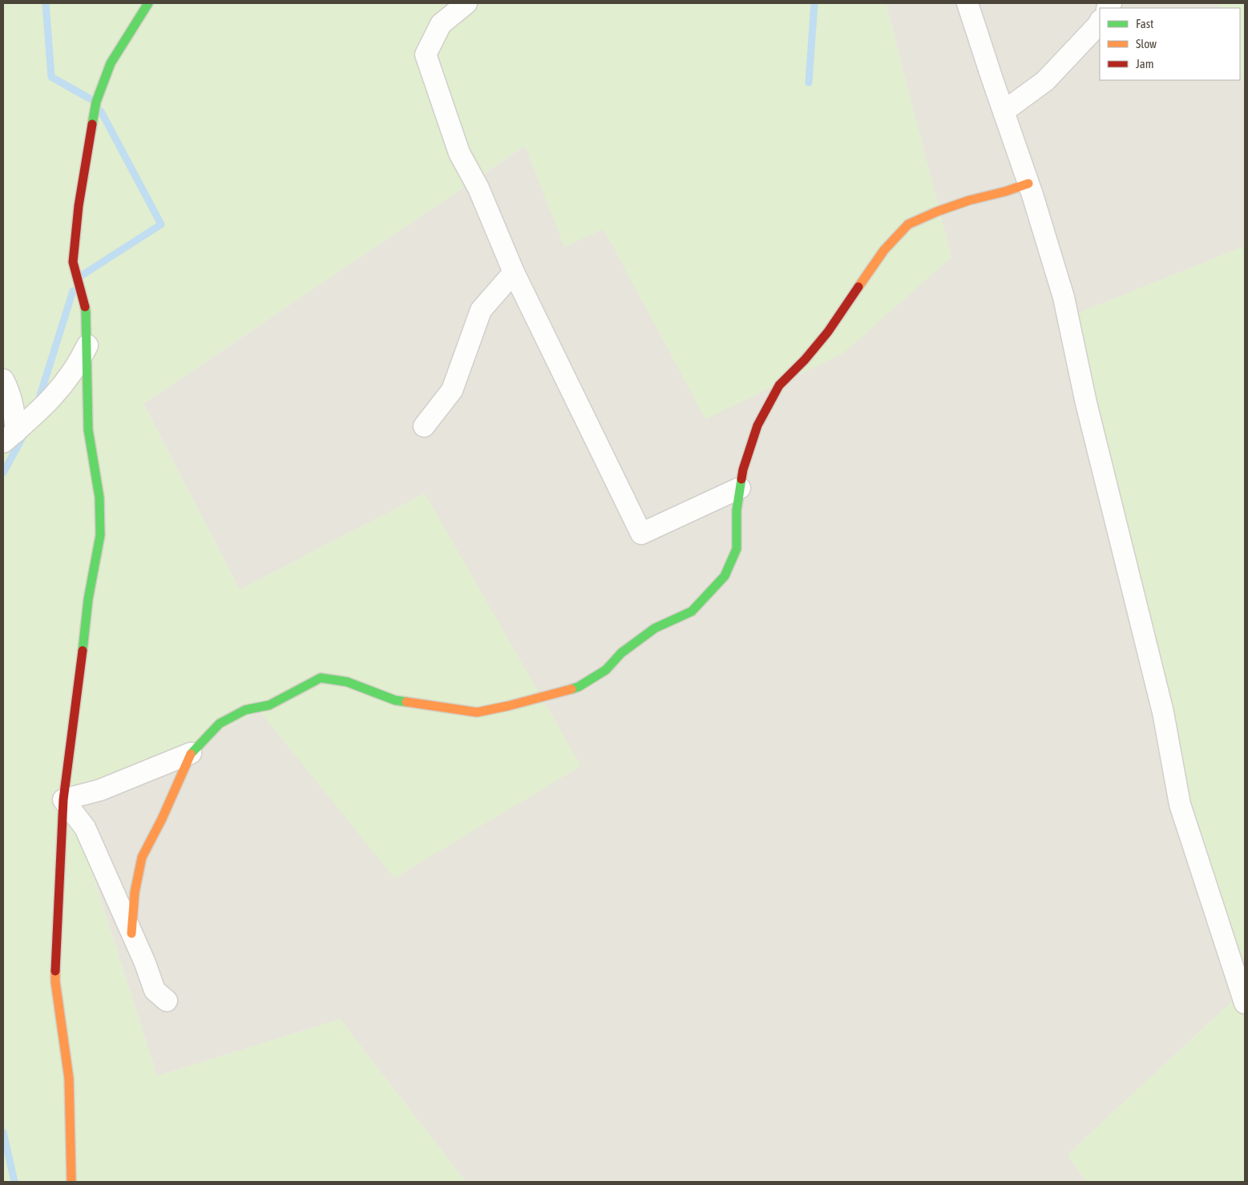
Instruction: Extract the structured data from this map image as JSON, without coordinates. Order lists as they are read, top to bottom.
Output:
{
  "legend": ["Fast", "Slow", "Jam"]
}
